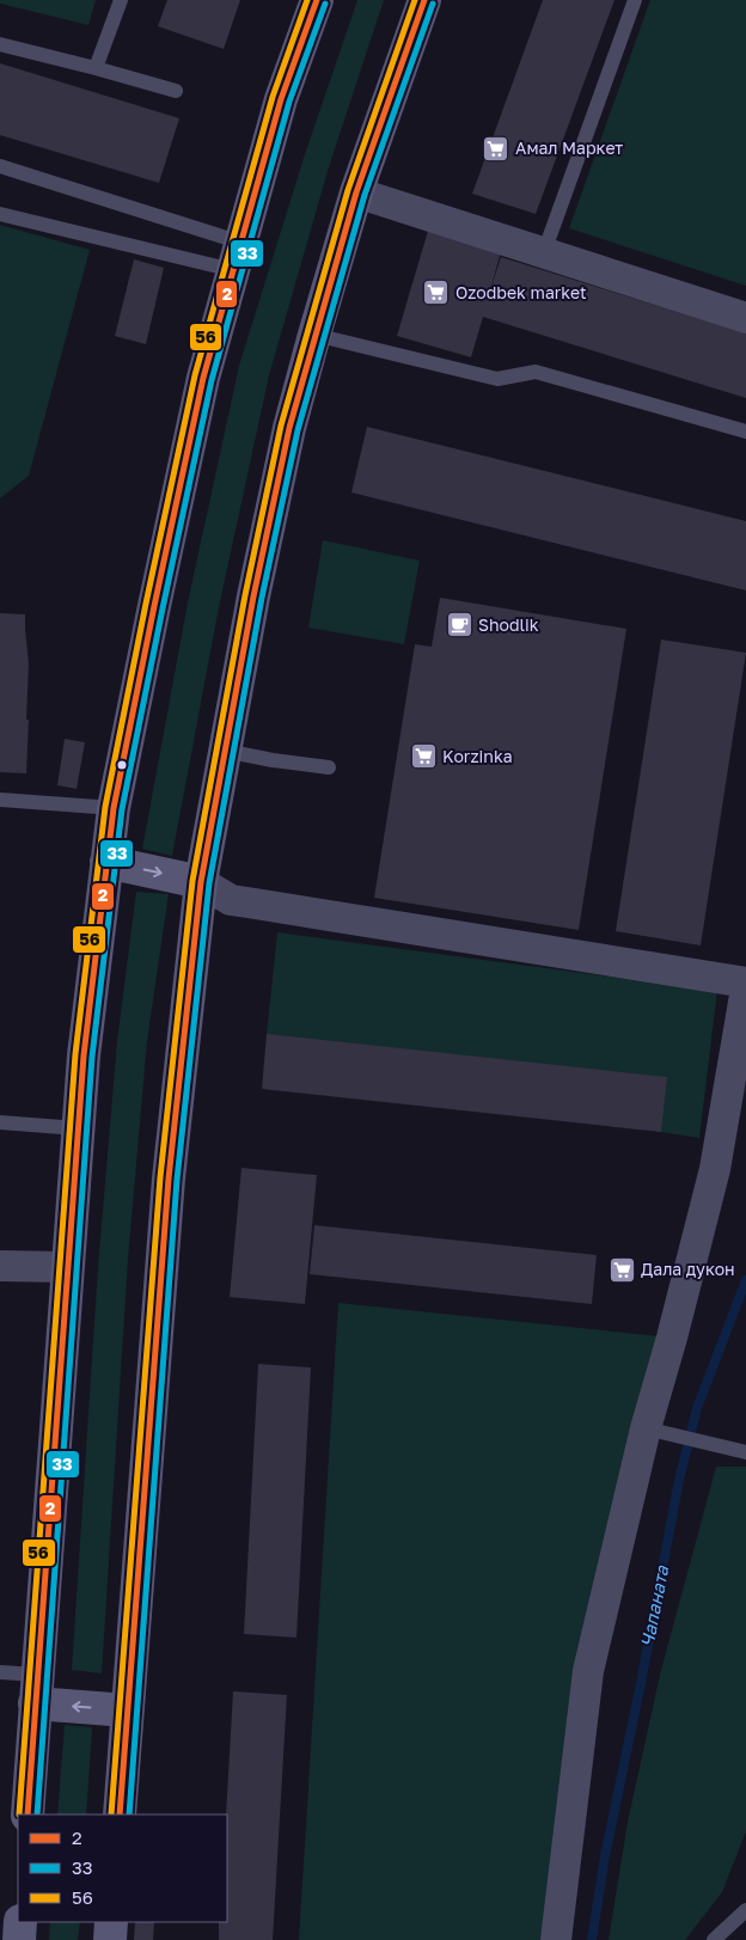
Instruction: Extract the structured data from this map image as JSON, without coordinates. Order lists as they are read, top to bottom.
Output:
{
  "water": ["Чапаната"],
  "places": {
    "supermarket": [
      "Амал Маркет",
      "Ozodbek market",
      "Korzinka",
      "Дала дукон"
    ],
    "cafe": ["Shodlik"]
  },
  "lines": ["transit line 2", "transit line 56", "transit line 33"],
  "legend": ["2", "33", "56"]
}
